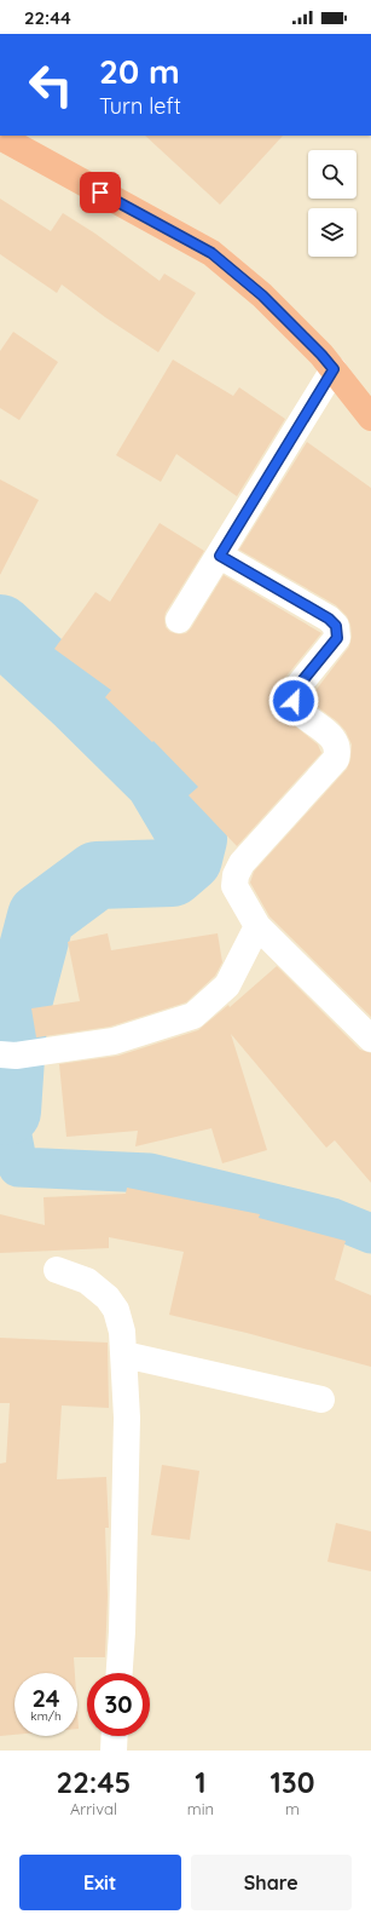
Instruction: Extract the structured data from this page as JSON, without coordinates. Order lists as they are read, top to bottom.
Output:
{
  "page": {
    "status": "22:44",
    "turn": ["20 m", "Turn left"],
    "speed": "24 km/h",
    "limit": "30",
    "eta": [
      "22:45",
      "Arrival",
      "1",
      "min",
      "130",
      "m"
    ],
    "buttons": ["Exit", "Share"]
  }
}
